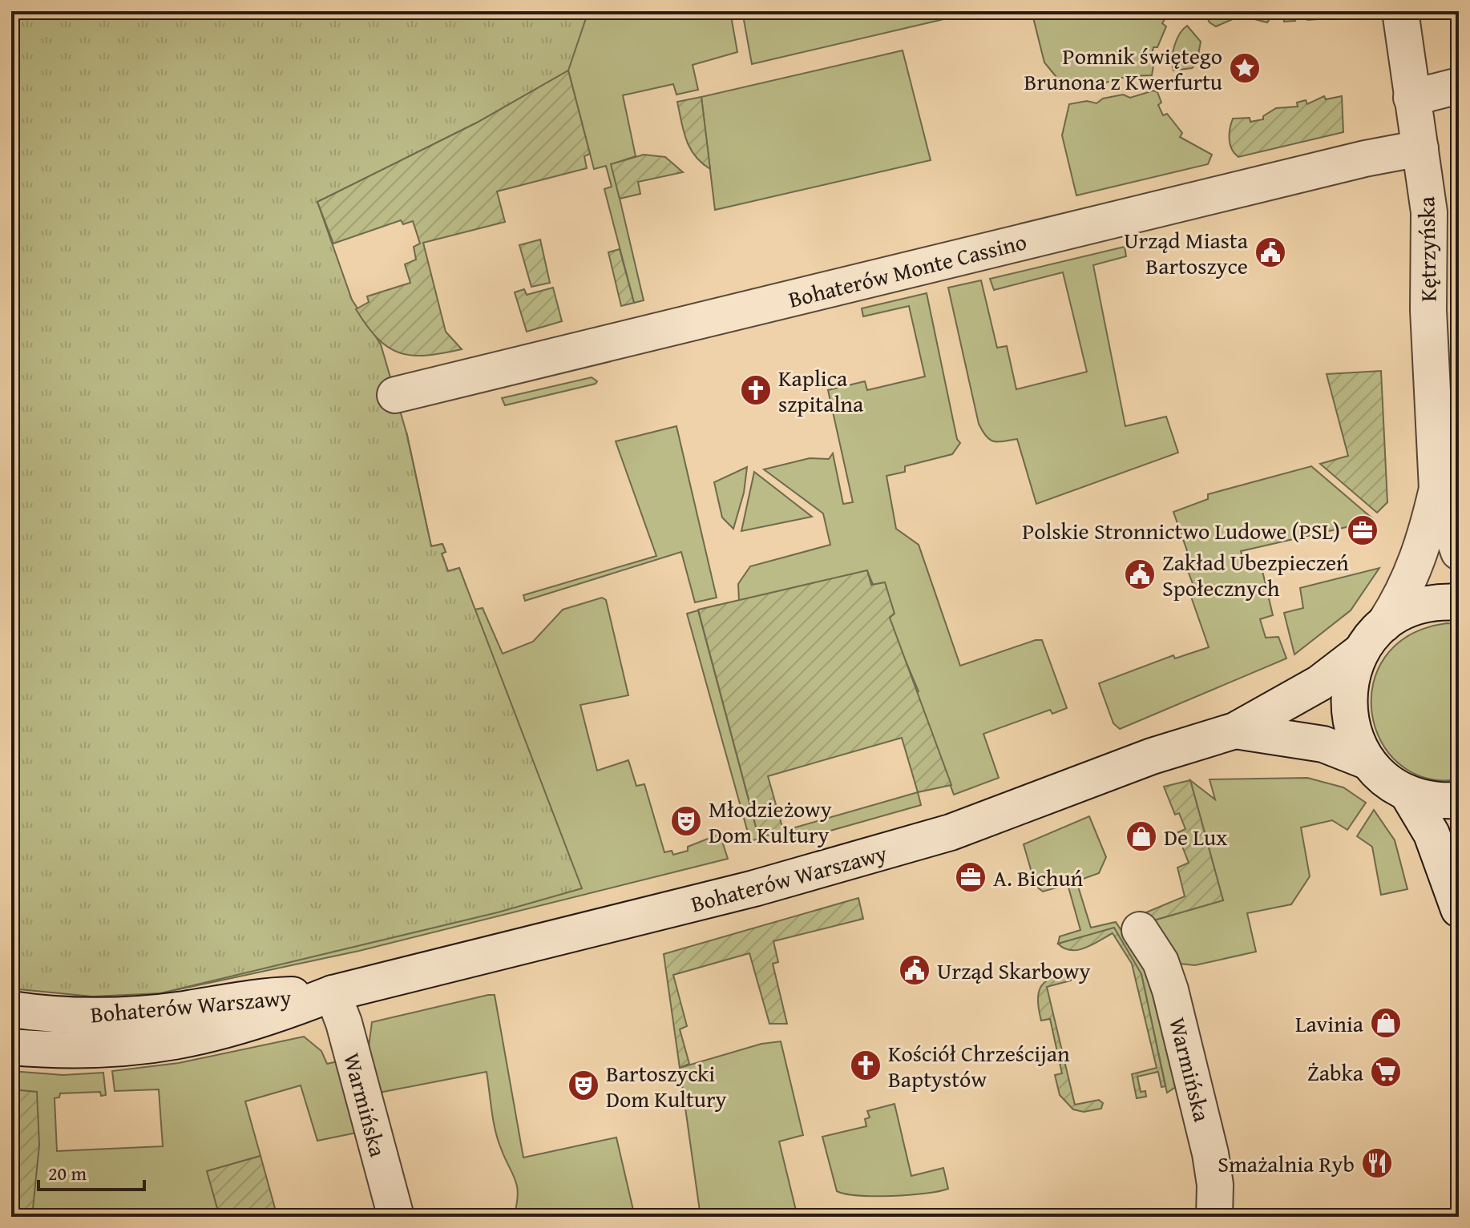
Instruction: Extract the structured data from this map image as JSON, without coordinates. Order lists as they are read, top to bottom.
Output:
{
  "streets": {
    "street": [
      "Kętrzyńska",
      "Bohaterów Monte Cassino",
      "Bohaterów Warszawy",
      "Warmińska"
    ]
  },
  "crossings": [
    ["Kętrzyńska", "Bohaterów Monte Cassino"],
    ["Kętrzyńska", "Bohaterów Warszawy"],
    ["Bohaterów Warszawy", "Warmińska"]
  ],
  "places": {
    "place": ["Pomnik świętego Brunona z Kwerfurtu"],
    "public building": ["Urząd Miasta Bartoszyce", "Zakład Ubezpieczeń Społecznych", "Urząd Skarbowy"],
    "church": ["Kaplica szpitalna", "Kościół Chrześcijan Baptystów"],
    "office": ["Polskie Stronnictwo Ludowe (PSL)", "A. Bichuń"],
    "theatre": ["Młodzieżowy Dom Kultury", "Bartoszycki Dom Kultury"],
    "shop": ["De Lux", "Lavinia"],
    "supermarket": ["Żabka"],
    "restaurant": ["Smażalnia Ryb"]
  },
  "scale_bar": "20 m"
}
